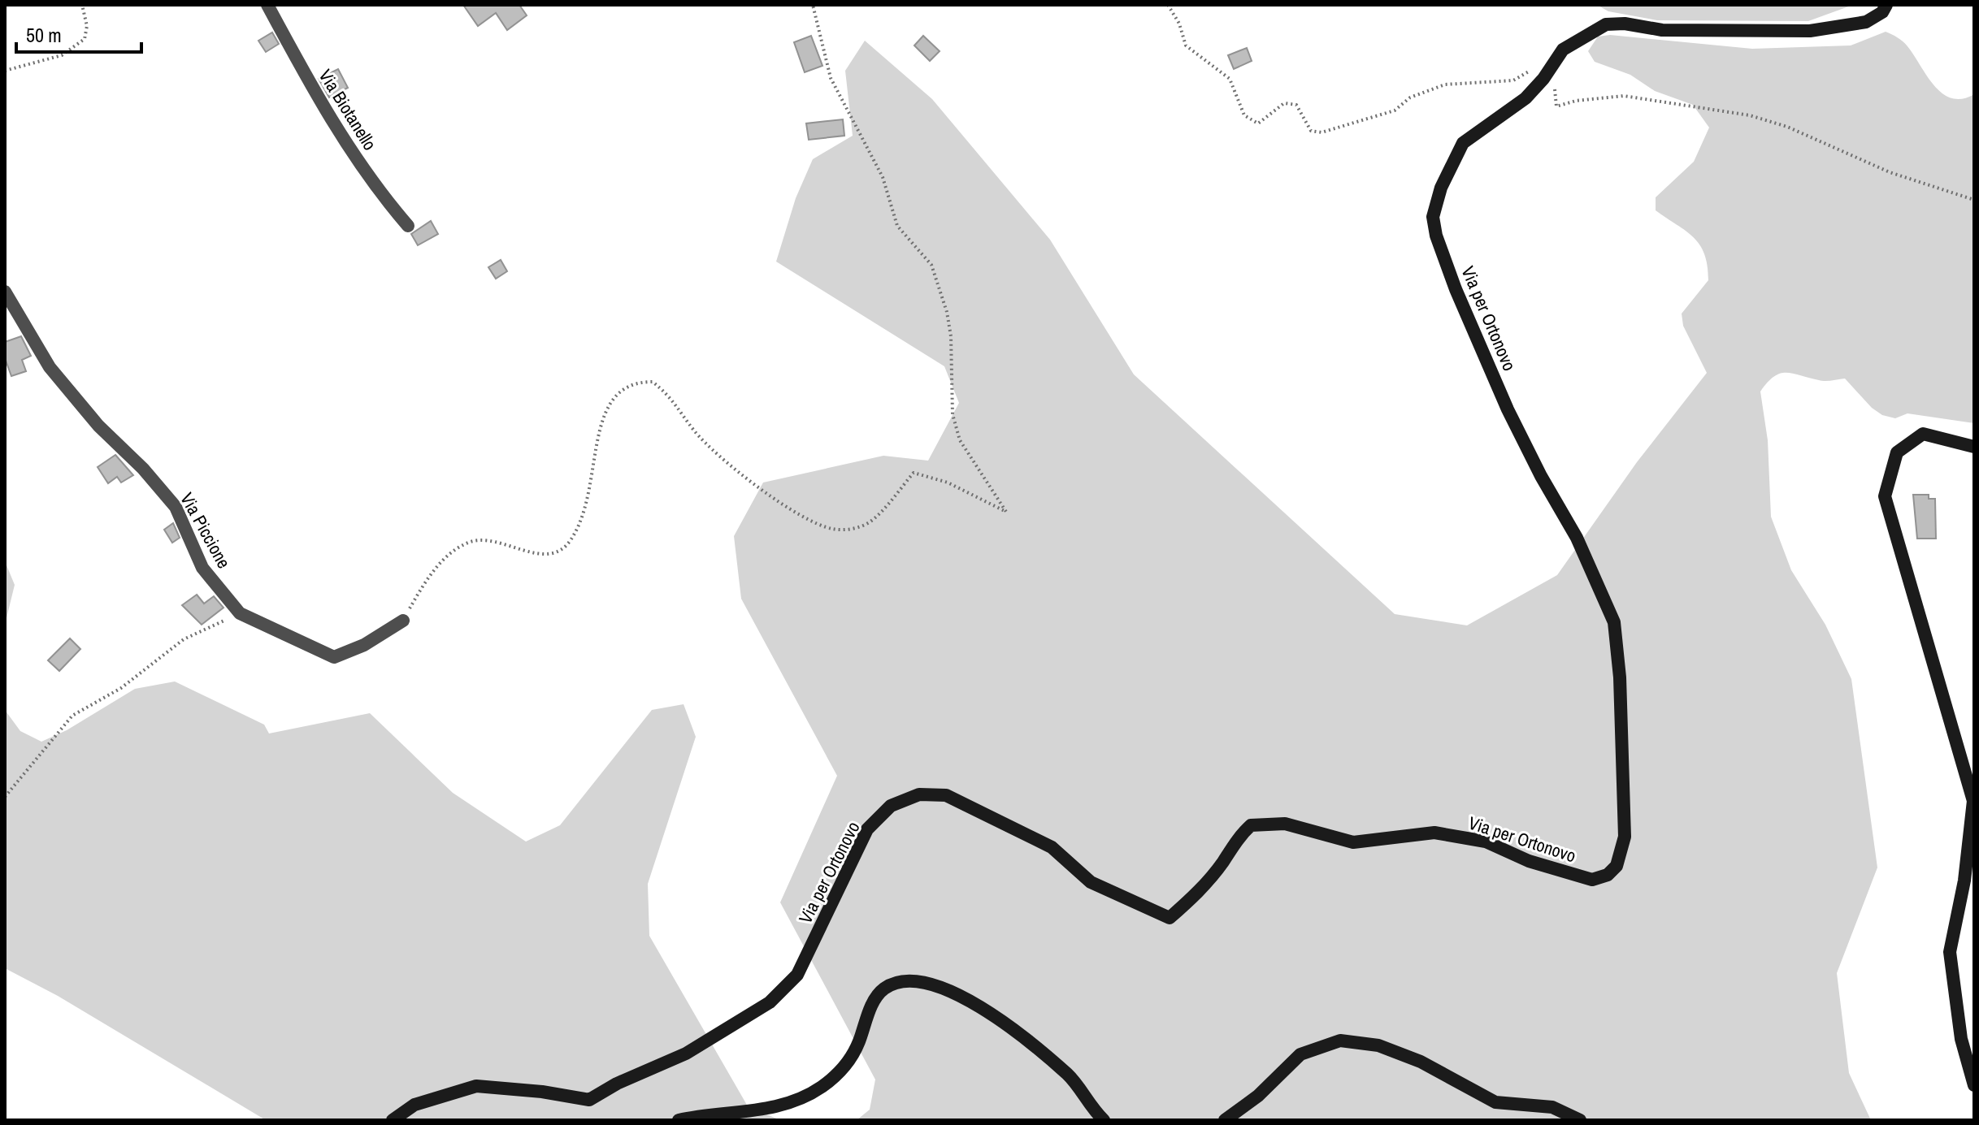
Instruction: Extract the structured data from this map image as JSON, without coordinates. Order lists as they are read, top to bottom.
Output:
{
  "streets": {
    "street": ["Via Biotanello", "Via per Ortonovo", "Via Piccione"]
  },
  "scale_bar": "50 m"
}
